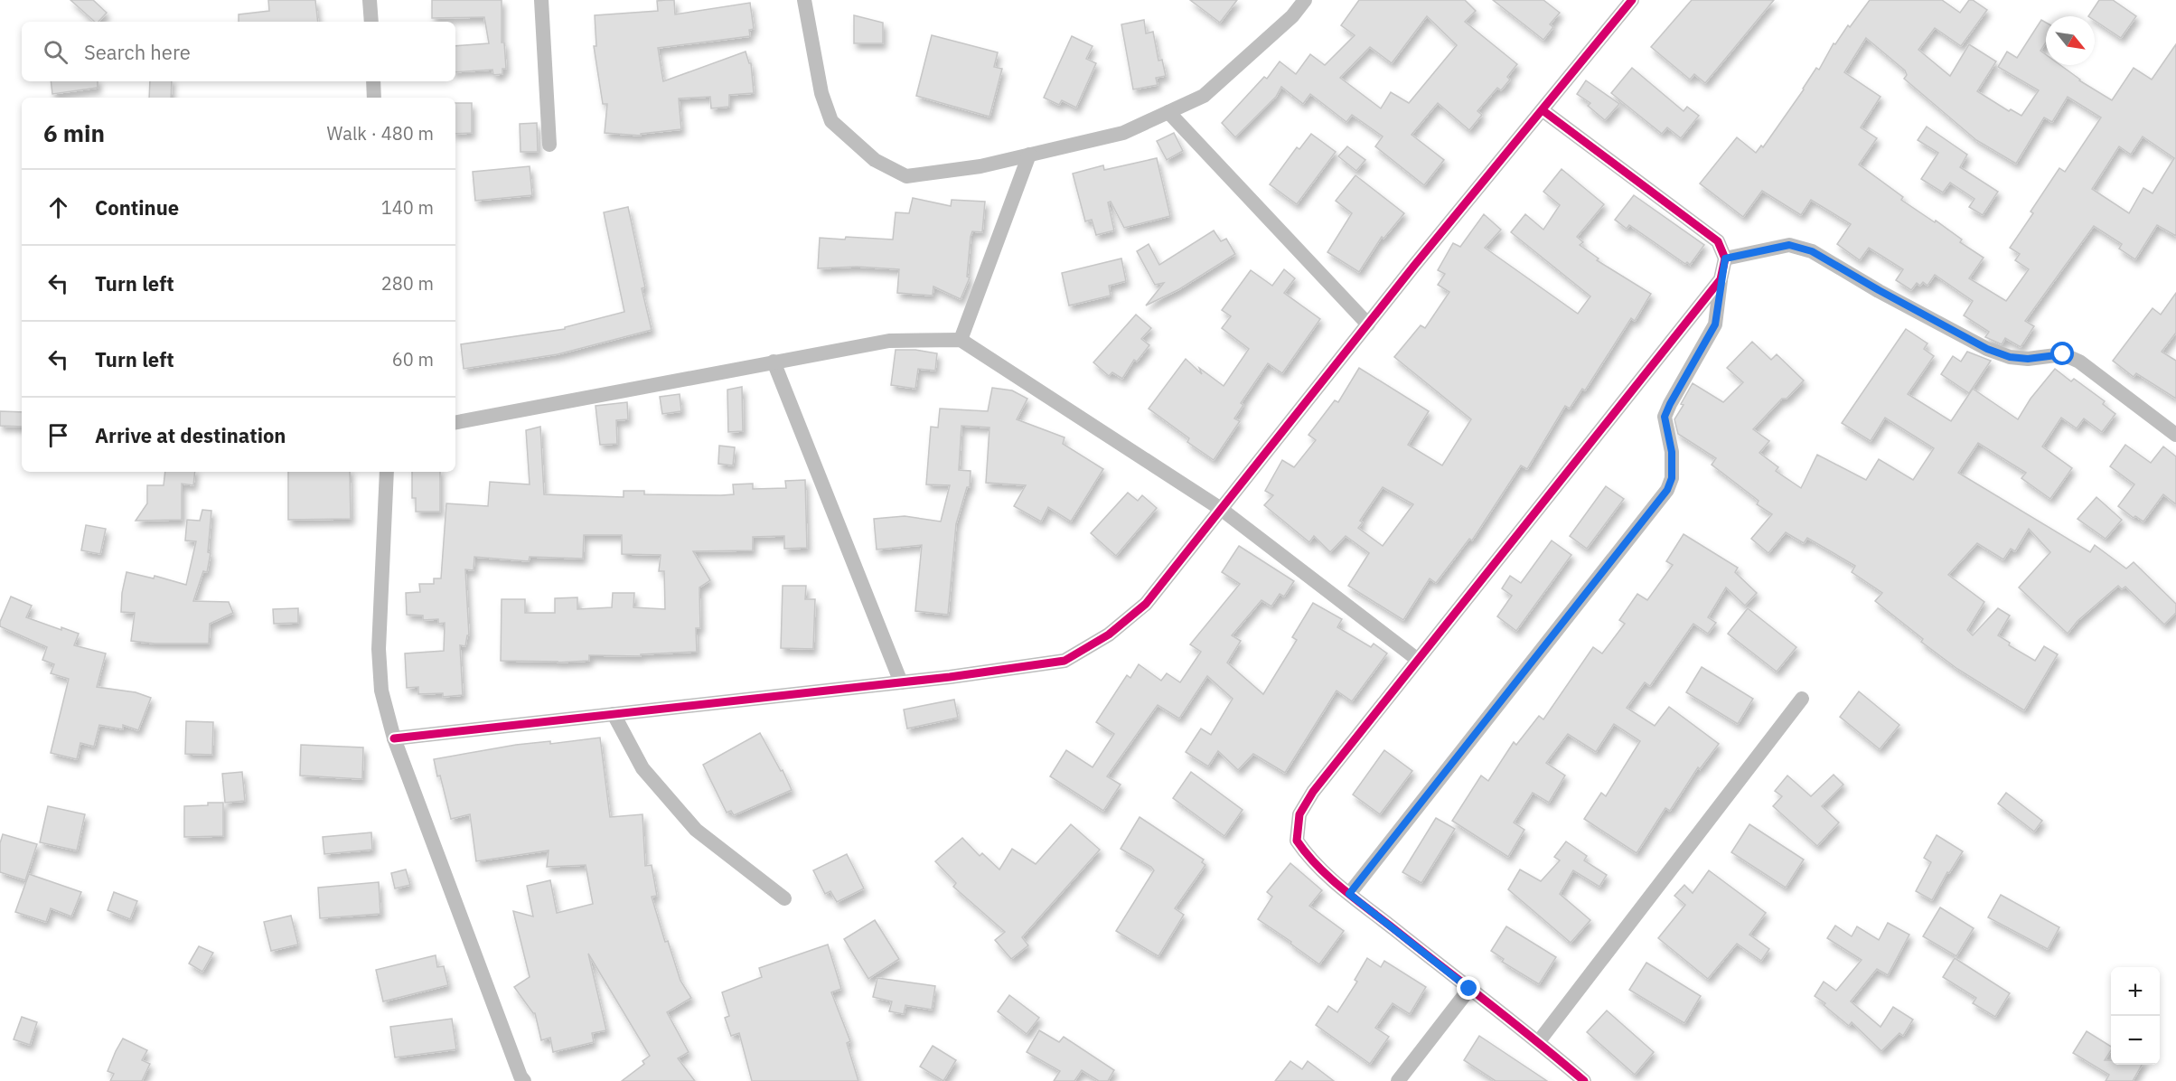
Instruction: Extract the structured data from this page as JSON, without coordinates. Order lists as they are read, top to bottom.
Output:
{
  "north": "bottom right",
  "page": {
    "search": "Search here",
    "heading": ["6 min", "Walk · 480 m"],
    "list": [
      ["Continue", "140 m"],
      ["Turn left", "280 m"],
      ["Turn left", "60 m"],
      "Arrive at destination"
    ],
    "map_buttons": ["+", "−"]
  }
}
